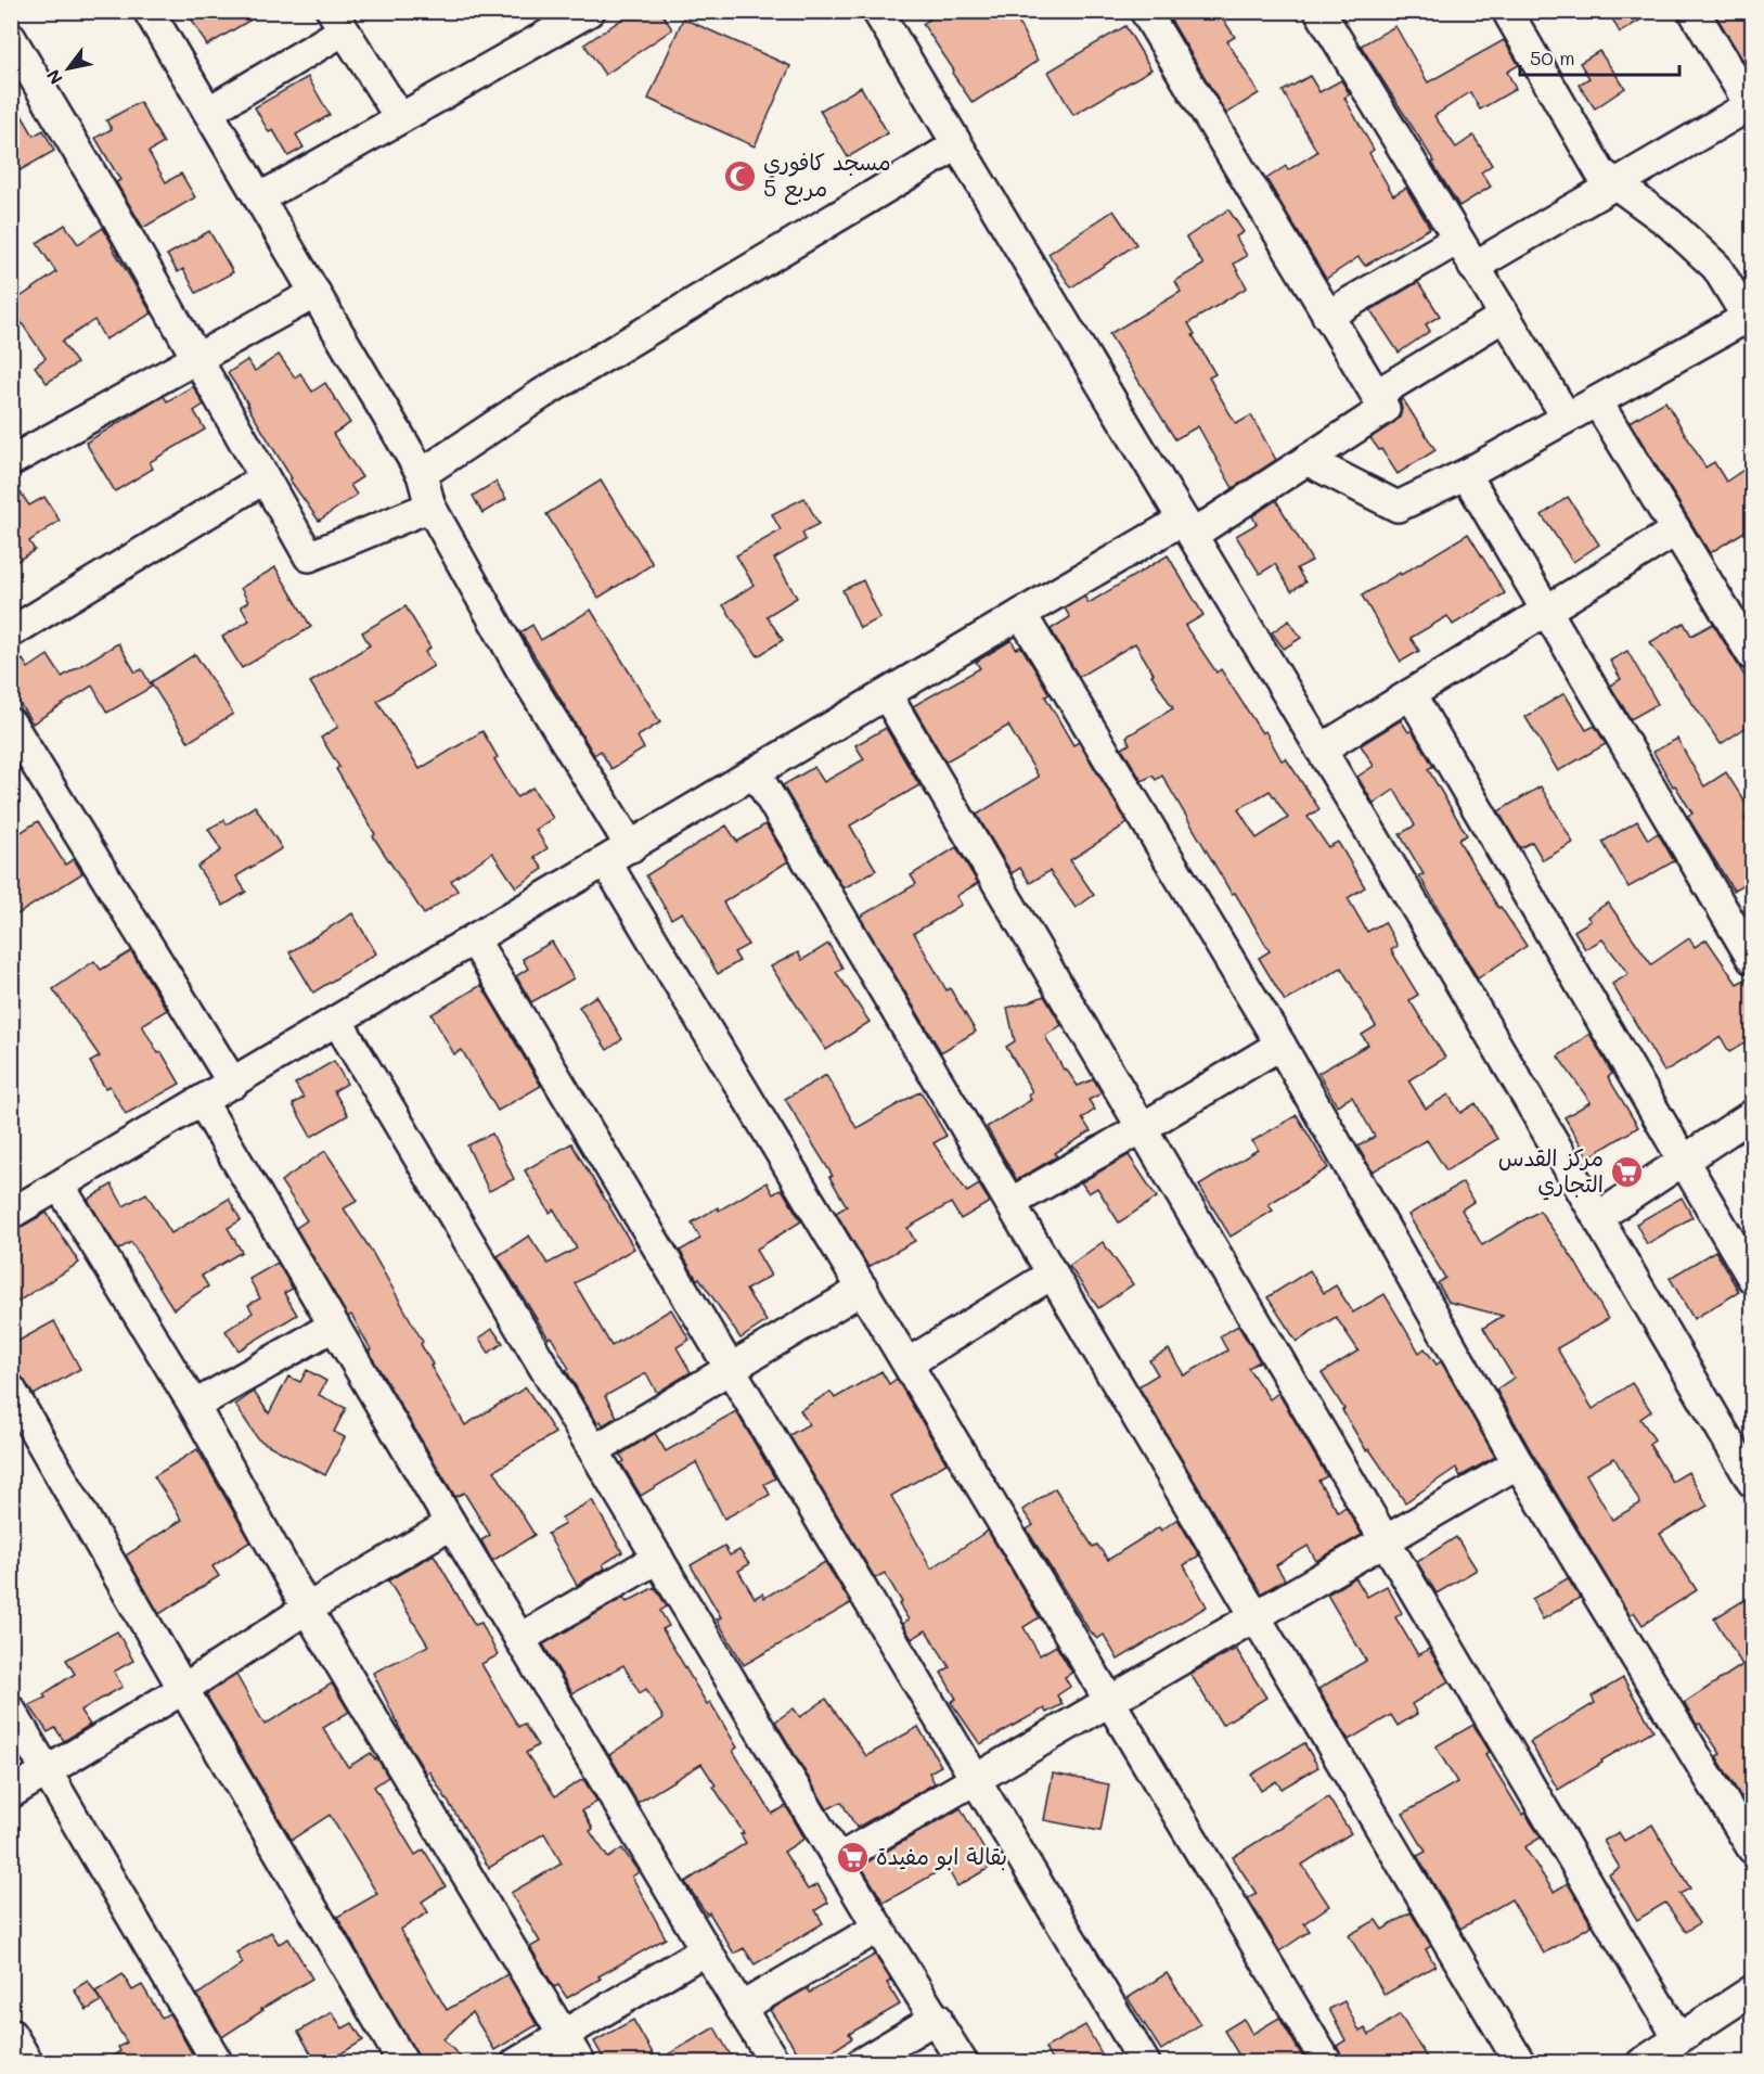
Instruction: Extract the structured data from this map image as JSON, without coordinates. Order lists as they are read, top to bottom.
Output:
{
  "places": {
    "mosque": ["مسجد كافوري مربع 5"],
    "supermarket": ["مركز القدس التجاري", "بقالة ابو مفيدة"]
  },
  "scale_bar": "50 m",
  "north": "bottom left"
}
